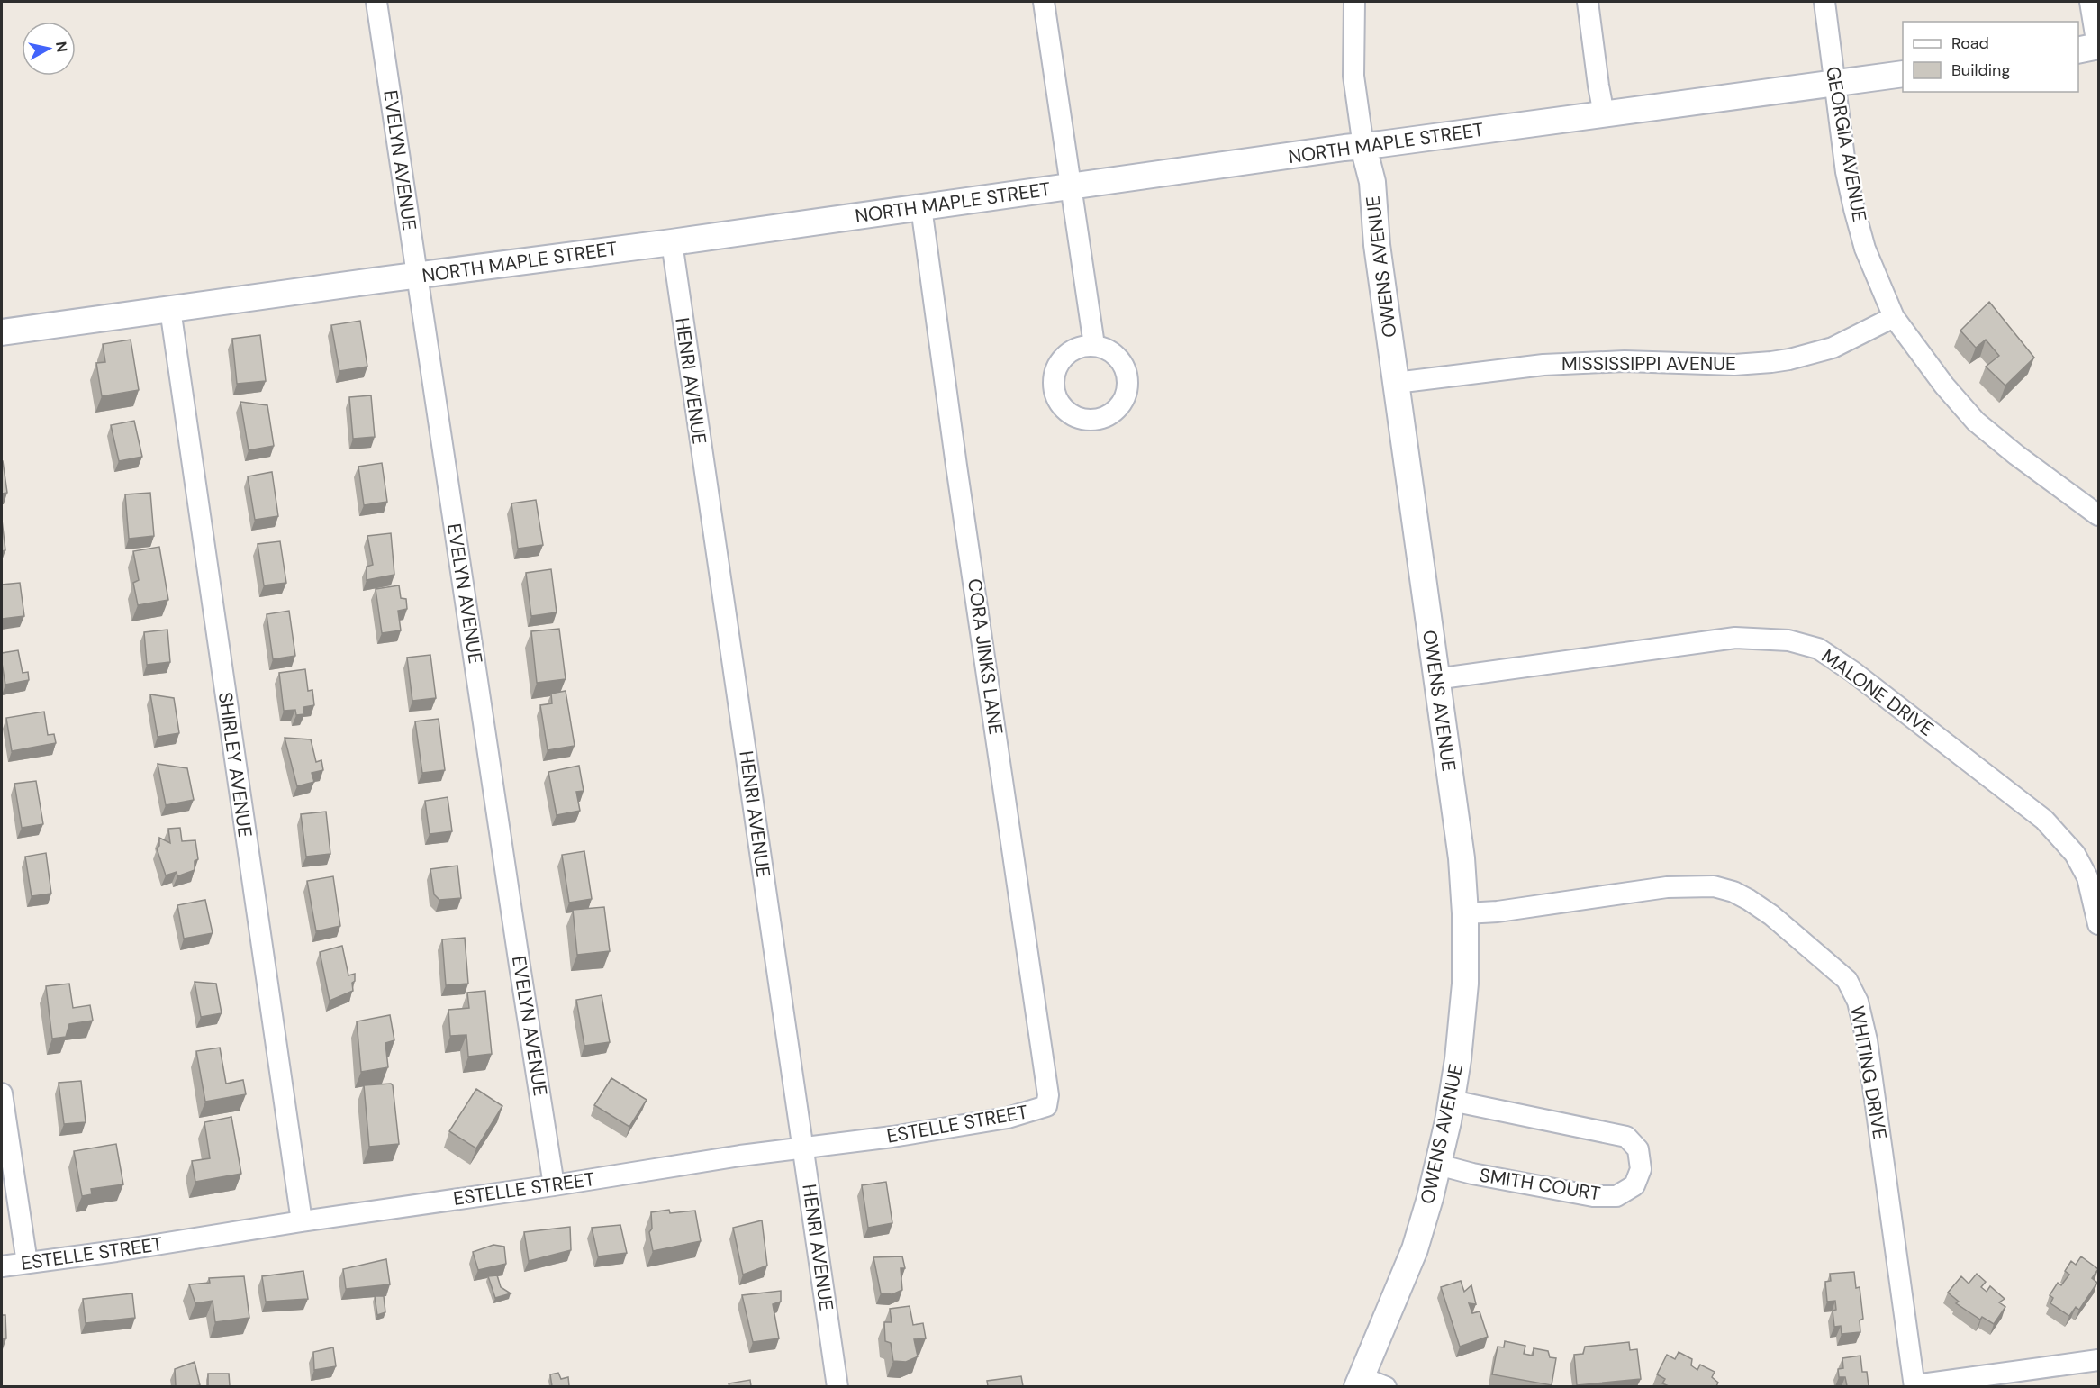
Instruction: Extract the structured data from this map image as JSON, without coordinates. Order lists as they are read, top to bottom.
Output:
{
  "streets": {
    "street": [
      "NORTH MAPLE STREET",
      "GEORGIA AVENUE",
      "EVELYN AVENUE",
      "OWENS AVENUE",
      "MISSISSIPPI AVENUE",
      "HENRI AVENUE",
      "CORA JINKS LANE",
      "MALONE DRIVE",
      "SHIRLEY AVENUE",
      "WHITING DRIVE",
      "ESTELLE STREET",
      "SMITH COURT"
    ]
  },
  "crossings": [
    ["NORTH MAPLE STREET", "GEORGIA AVENUE"],
    ["NORTH MAPLE STREET", "EVELYN AVENUE"],
    ["NORTH MAPLE STREET", "OWENS AVENUE"],
    ["NORTH MAPLE STREET", "HENRI AVENUE"],
    ["NORTH MAPLE STREET", "CORA JINKS LANE"],
    ["NORTH MAPLE STREET", "SHIRLEY AVENUE"],
    ["GEORGIA AVENUE", "MISSISSIPPI AVENUE"],
    ["EVELYN AVENUE", "ESTELLE STREET"],
    ["OWENS AVENUE", "MISSISSIPPI AVENUE"],
    ["OWENS AVENUE", "MALONE DRIVE"],
    ["OWENS AVENUE", "WHITING DRIVE"],
    ["OWENS AVENUE", "SMITH COURT"],
    ["HENRI AVENUE", "ESTELLE STREET"],
    ["CORA JINKS LANE", "ESTELLE STREET"],
    ["SHIRLEY AVENUE", "ESTELLE STREET"]
  ],
  "legend": ["Road", "Building"],
  "north": "right"
}
